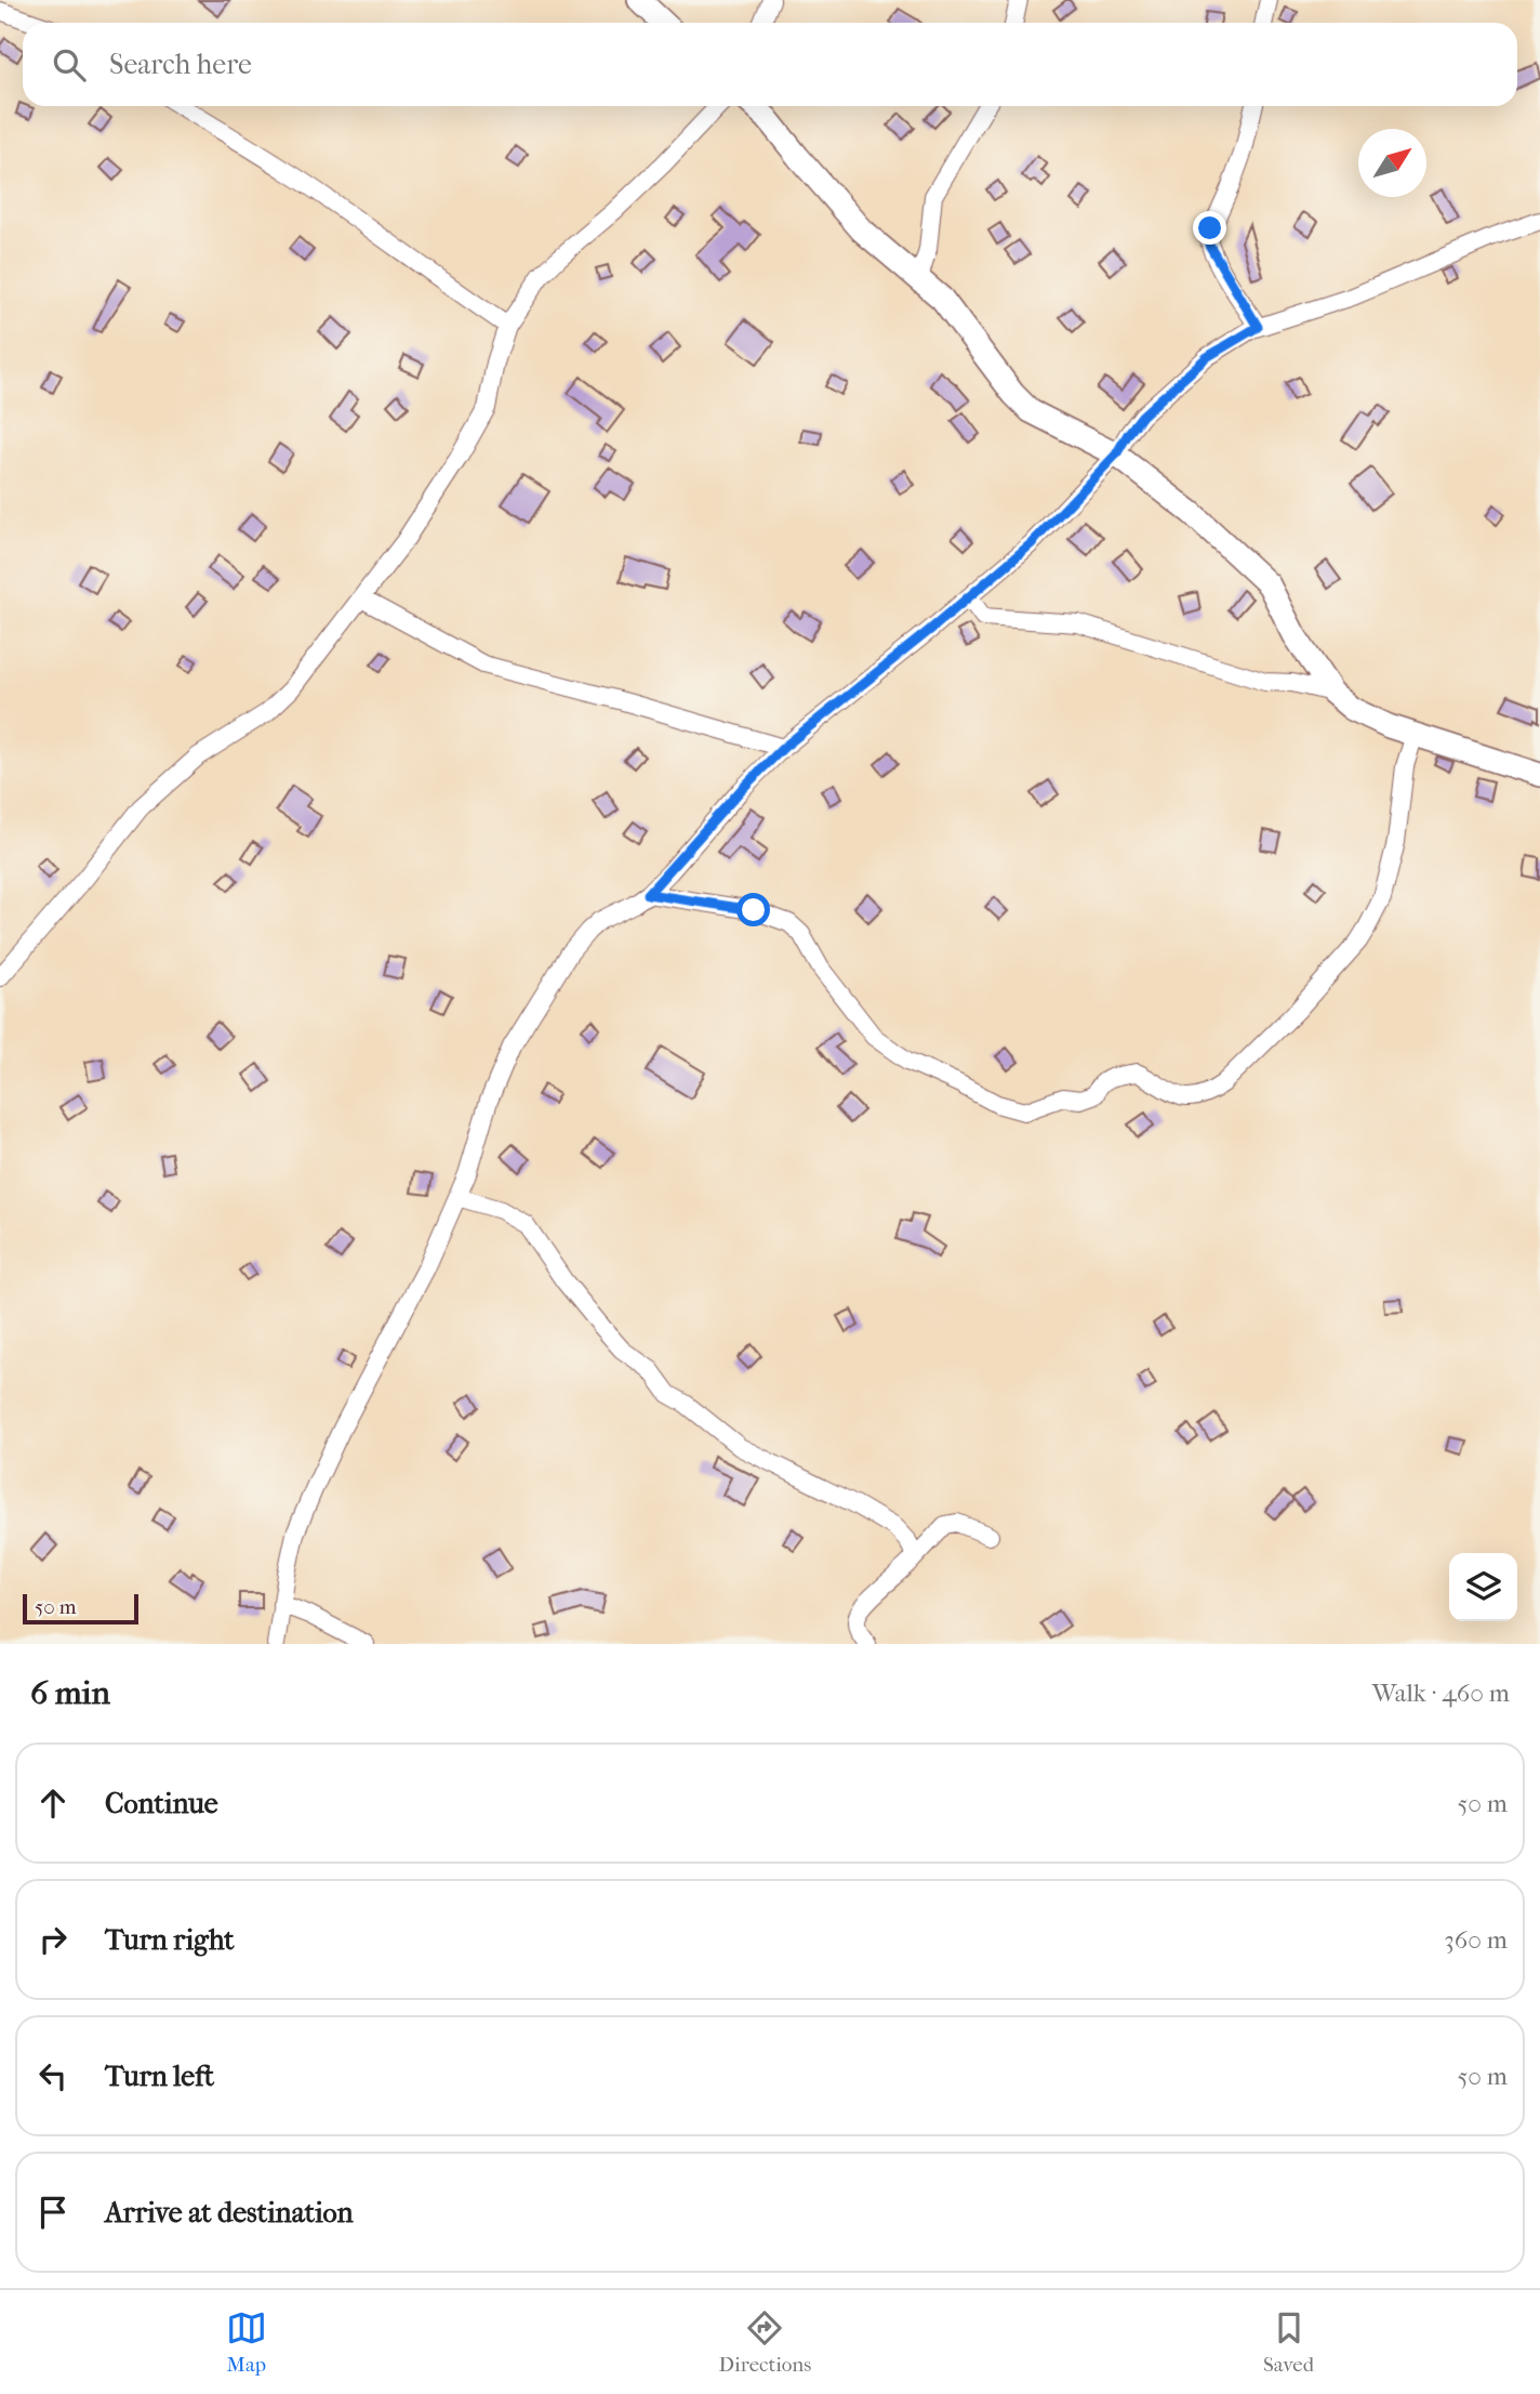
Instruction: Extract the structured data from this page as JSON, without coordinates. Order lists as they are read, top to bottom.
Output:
{
  "scale_bar": "50 m",
  "north": "top right",
  "page": {
    "search": "Search here",
    "scale": "50 m",
    "heading": ["6 min", "Walk · 460 m"],
    "list": [
      ["Continue", "50 m"],
      ["Turn right", "360 m"],
      ["Turn left", "50 m"],
      "Arrive at destination"
    ],
    "nav": ["Map", "Directions", "Saved"]
  }
}
